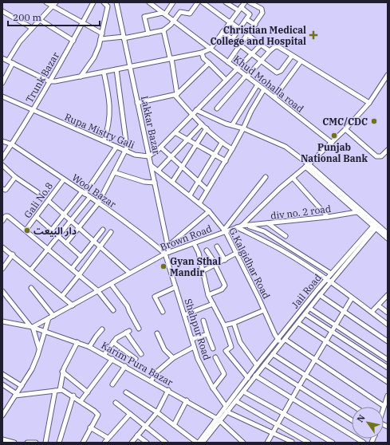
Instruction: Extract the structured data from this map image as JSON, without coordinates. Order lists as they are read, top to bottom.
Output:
{
  "streets": {
    "street": [
      "Trunk Bazar",
      "Khud Mohalla road",
      "Lakkar Bazar",
      "Rupa Mistry Gali",
      "Wool Bazar",
      "Gali No.8",
      "div no. 2 road",
      "Brown Road",
      "G.Kalgidhar Road",
      "Jail Road",
      "Shahpur Road",
      "Karim Pura Bazar"
    ]
  },
  "crossings": [
    ["Trunk Bazar", "Rupa Mistry Gali"],
    ["Trunk Bazar", "Wool Bazar"],
    ["Khud Mohalla road", "Brown Road"],
    ["Lakkar Bazar", "Rupa Mistry Gali"],
    ["Lakkar Bazar", "Wool Bazar"],
    ["Lakkar Bazar", "Brown Road"],
    ["Lakkar Bazar", "G.Kalgidhar Road"],
    ["Lakkar Bazar", "Shahpur Road"],
    ["Wool Bazar", "Gali No.8"],
    ["Wool Bazar", "Brown Road"],
    ["Wool Bazar", "Shahpur Road"],
    ["div no. 2 road", "Brown Road"],
    ["Brown Road", "G.Kalgidhar Road"],
    ["Brown Road", "Shahpur Road"],
    ["Brown Road", "Karim Pura Bazar"],
    ["G.Kalgidhar Road", "Jail Road"],
    ["Jail Road", "Shahpur Road"],
    ["Jail Road", "Karim Pura Bazar"]
  ],
  "places": {
    "health": ["Christian Medical College and Hospital"],
    "other": [
      "CMC/CDC",
      "Punjab National Bank",
      "دار البیعت",
      "Gyan Sthal Mandir"
    ]
  },
  "scale_bar": "200 m",
  "north": "top left"
}
